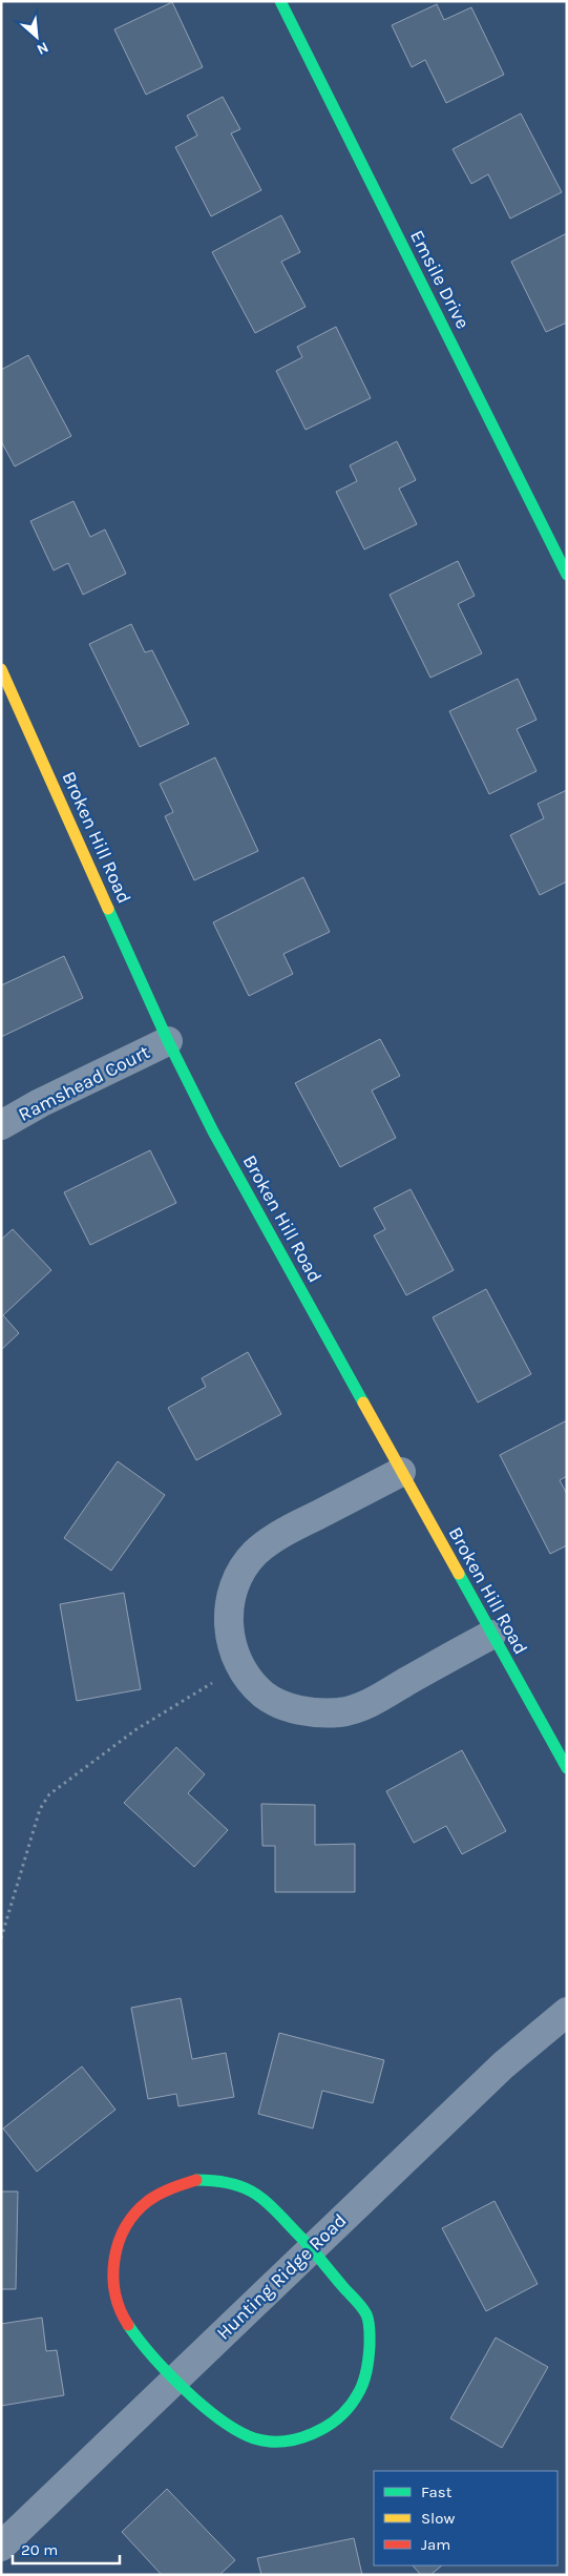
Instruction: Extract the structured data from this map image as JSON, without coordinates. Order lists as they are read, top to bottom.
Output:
{
  "streets": {
    "street": [
      "Emsile Drive",
      "Broken Hill Road",
      "Ramshead Court",
      "Hunting Ridge Road"
    ]
  },
  "crossings": [
    ["Broken Hill Road", "Ramshead Court"]
  ],
  "legend": ["Fast", "Slow", "Jam"],
  "scale_bar": "20 m",
  "north": "bottom right"
}
